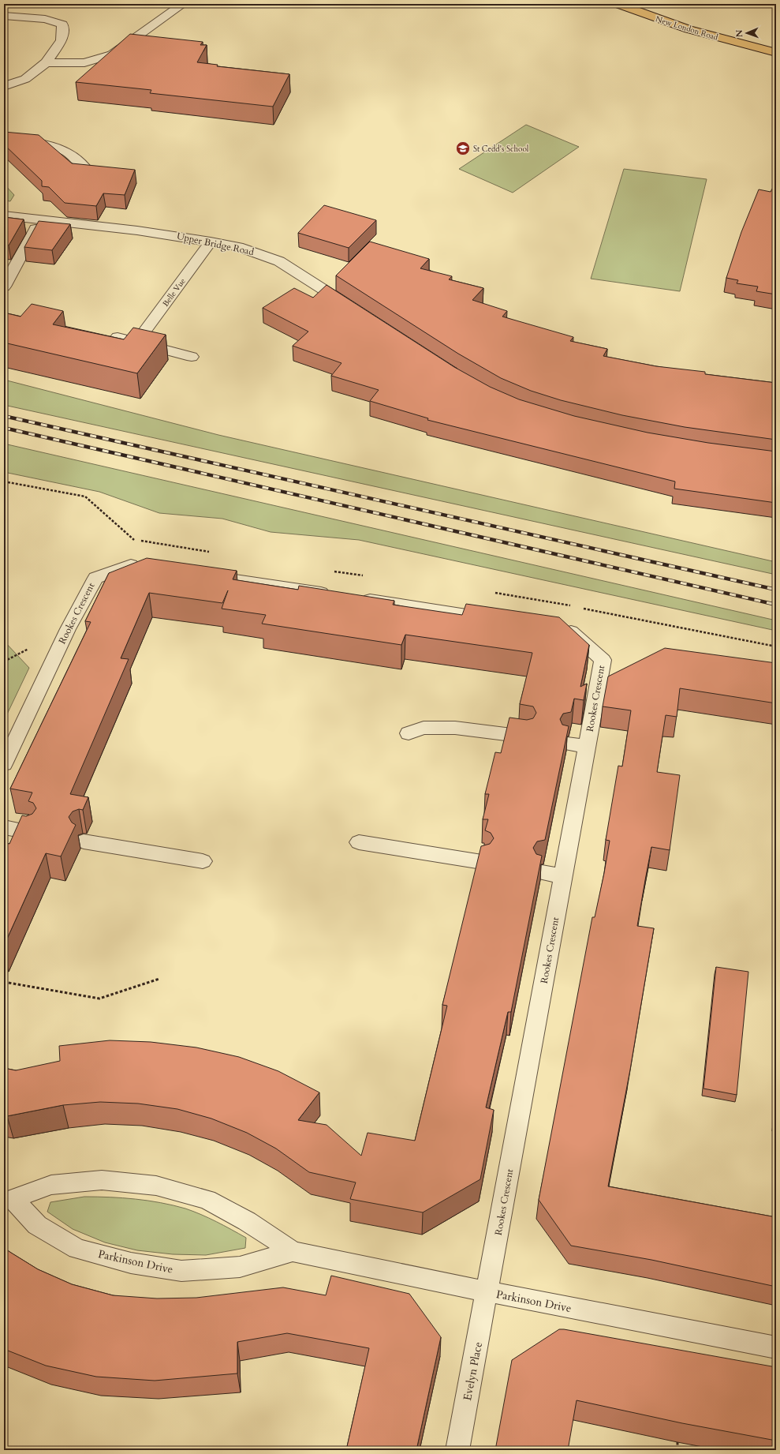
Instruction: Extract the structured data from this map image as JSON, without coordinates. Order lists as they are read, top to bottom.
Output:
{
  "streets": {
    "main road": ["New London Road"],
    "street": [
      "Upper Bridge Road",
      "Belle Vue",
      "Rookes Crescent",
      "Parkinson Drive",
      "Evelyn Place"
    ]
  },
  "crossings": [
    ["Upper Bridge Road", "Belle Vue"],
    ["Rookes Crescent", "Parkinson Drive"],
    ["Rookes Crescent", "Evelyn Place"],
    ["Parkinson Drive", "Evelyn Place"]
  ],
  "places": {
    "school or university": ["St Cedd's School"]
  },
  "north": "left"
}
